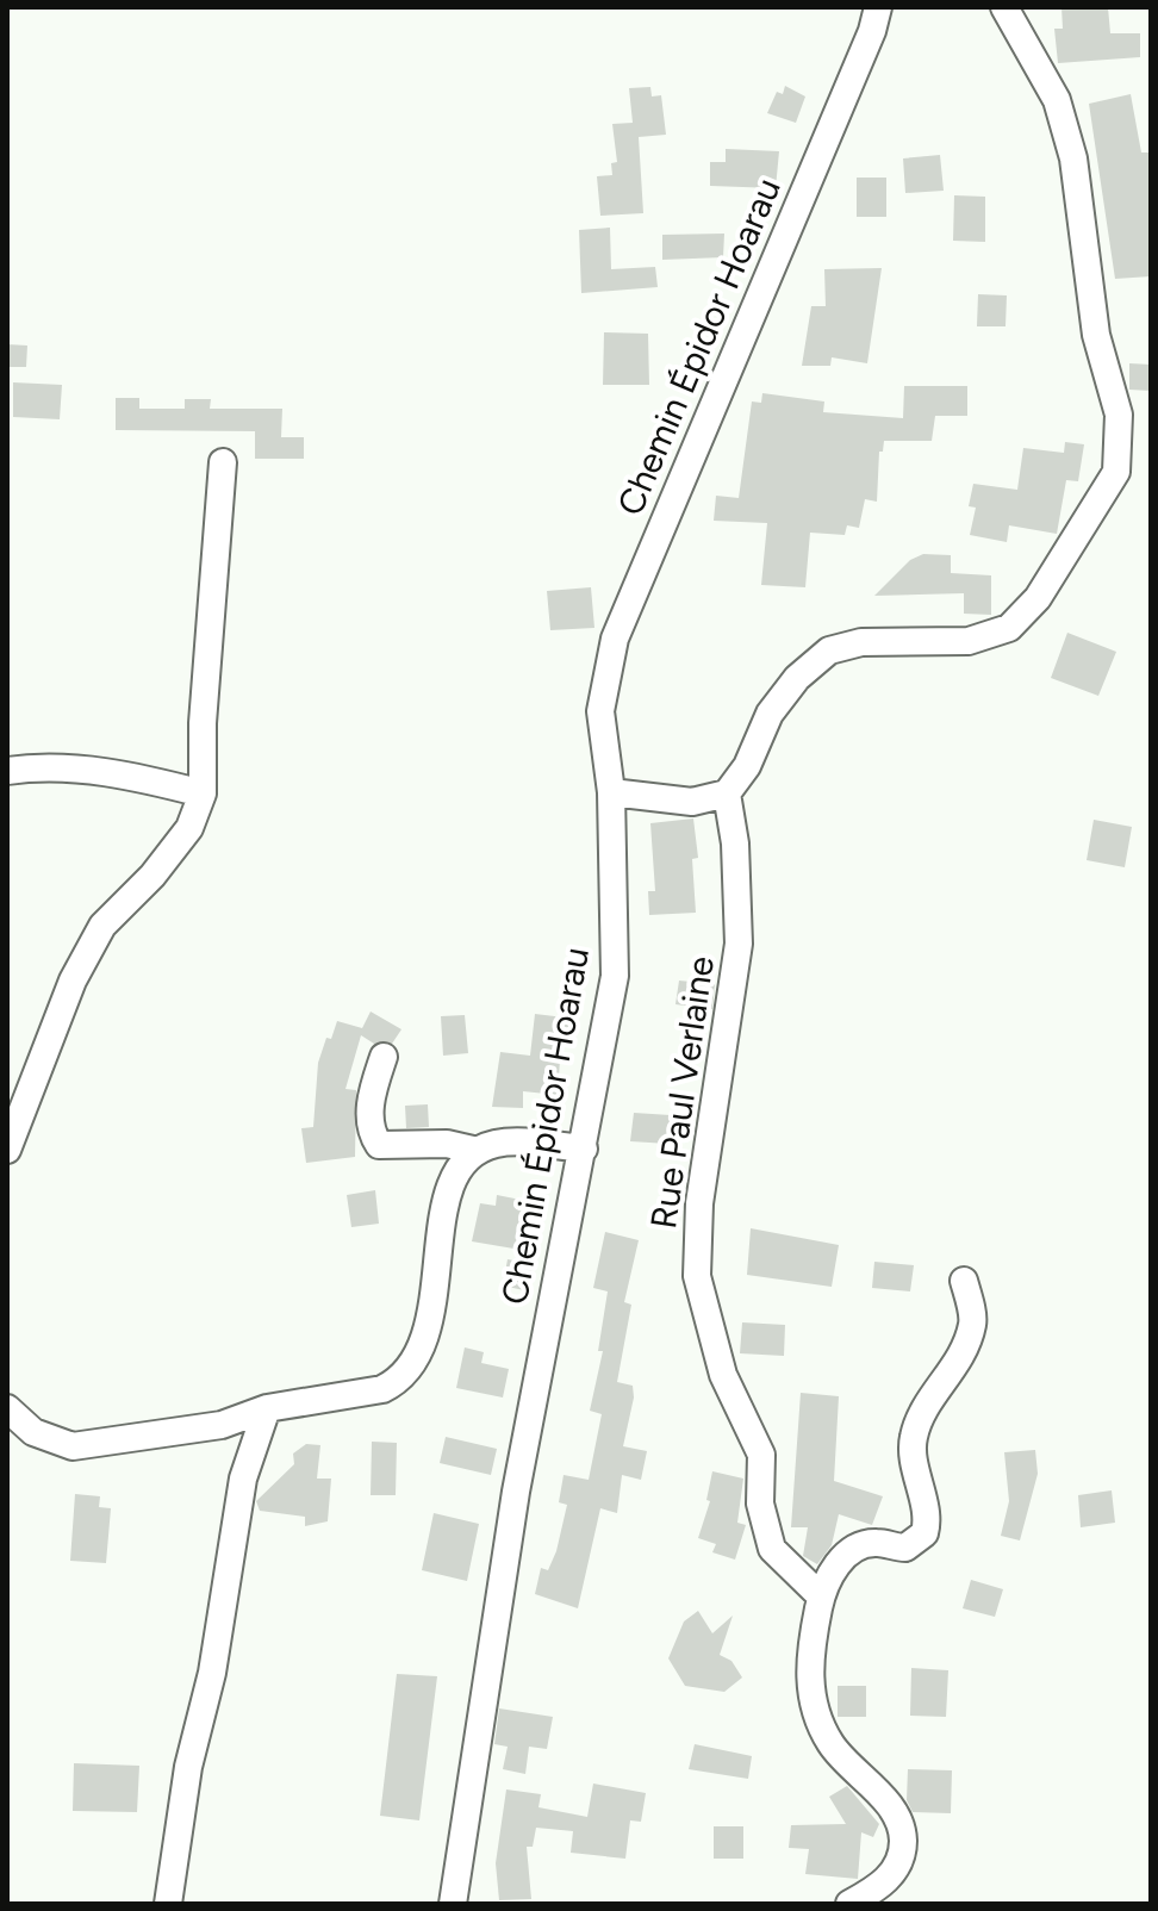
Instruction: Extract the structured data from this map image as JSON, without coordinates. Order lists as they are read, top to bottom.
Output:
{
  "streets": {
    "street": ["Chemin Épidor Hoarau", "Rue Paul Verlaine"]
  }
}
